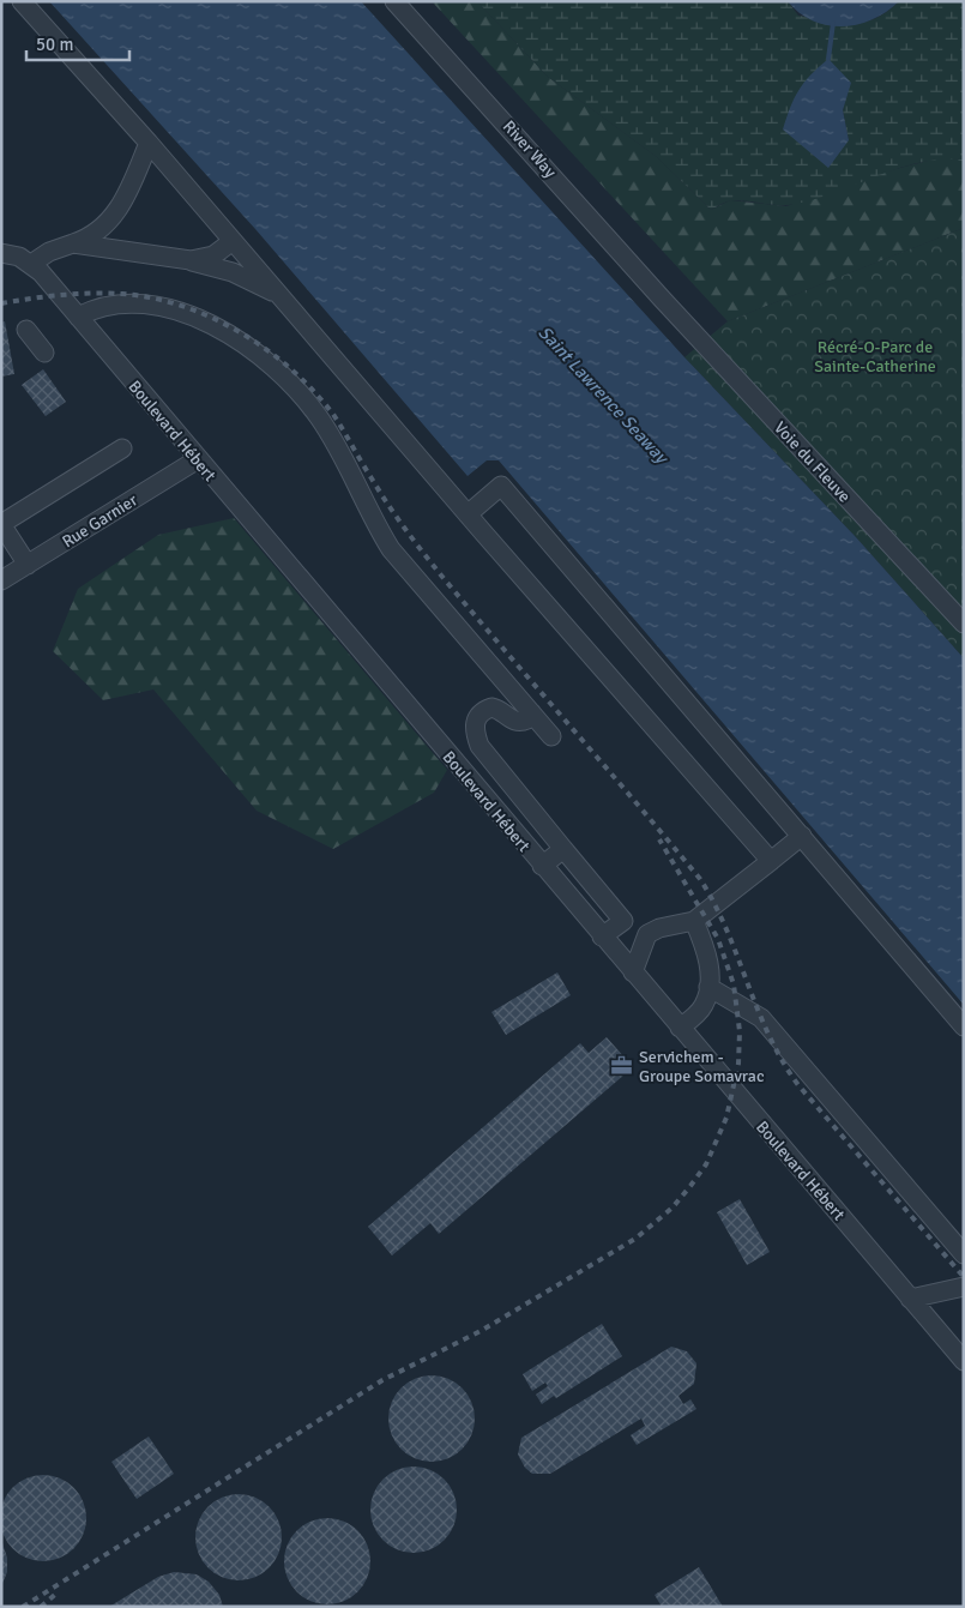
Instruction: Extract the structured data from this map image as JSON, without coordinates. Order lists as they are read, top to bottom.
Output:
{
  "streets": {
    "street": [
      "River Way",
      "Boulevard Hébert",
      "Voie du Fleuve",
      "Rue Garnier"
    ]
  },
  "crossings": [
    ["River Way", "Voie du Fleuve"],
    ["Boulevard Hébert", "Rue Garnier"]
  ],
  "water": ["Saint Lawrence Seaway"],
  "parks": ["Récré-O-Parc de Sainte-Catherine"],
  "places": {
    "office": ["Servichem - Groupe Somavrac"]
  },
  "scale_bar": "50 m"
}
